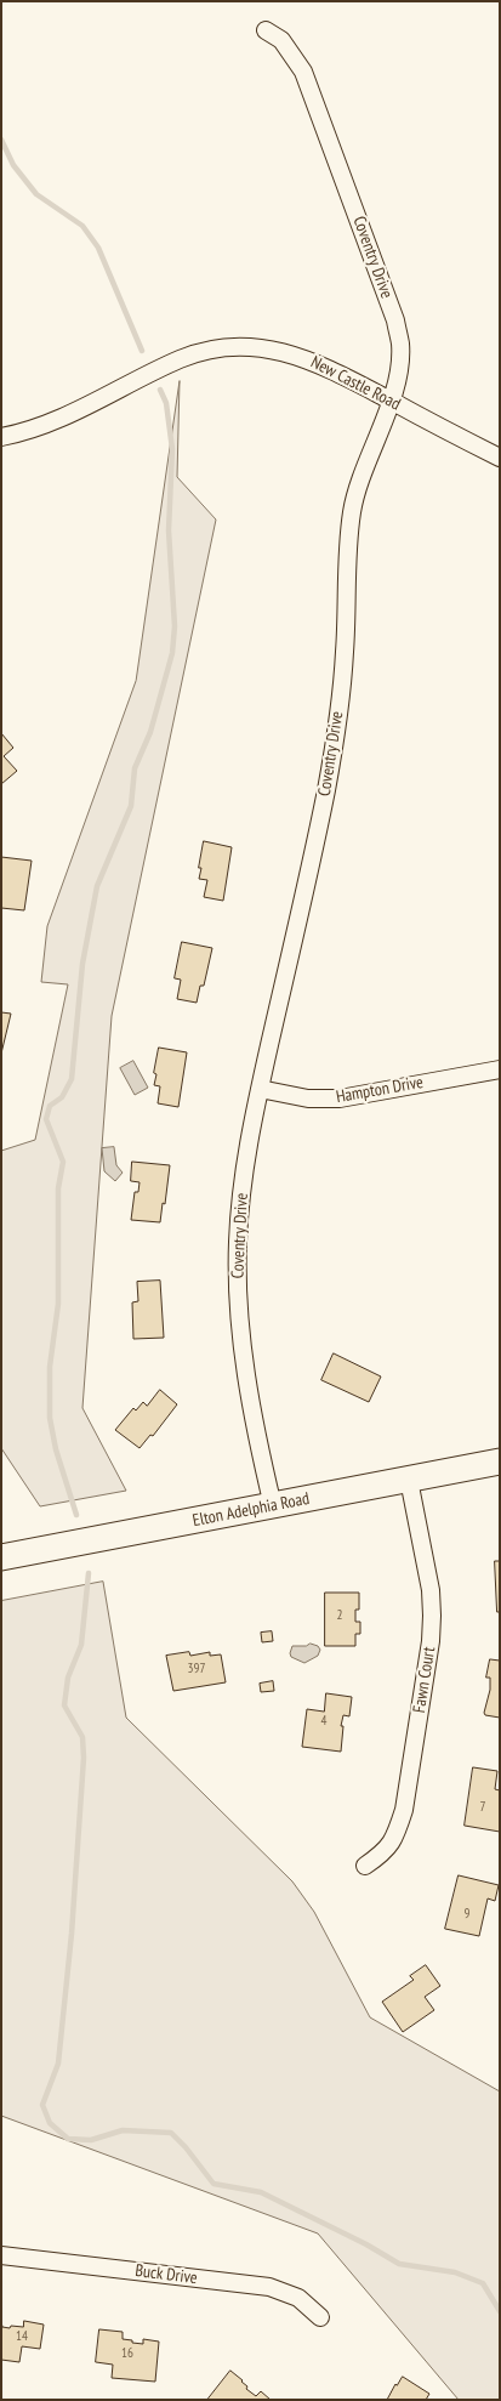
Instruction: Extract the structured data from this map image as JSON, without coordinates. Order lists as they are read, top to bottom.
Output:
{
  "streets": {
    "main road": ["Elton Adelphia Road"],
    "street": [
      "Coventry Drive",
      "New Castle Road",
      "Hampton Drive",
      "Fawn Court",
      "Buck Drive"
    ]
  },
  "crossings": [
    ["Coventry Drive", "New Castle Road"],
    ["Coventry Drive", "Hampton Drive"],
    ["Coventry Drive", "Elton Adelphia Road"],
    ["Elton Adelphia Road", "Fawn Court"]
  ],
  "house_numbers": [
    "2",
    "397",
    "4",
    "7",
    "9",
    "14",
    "16"
  ]
}
